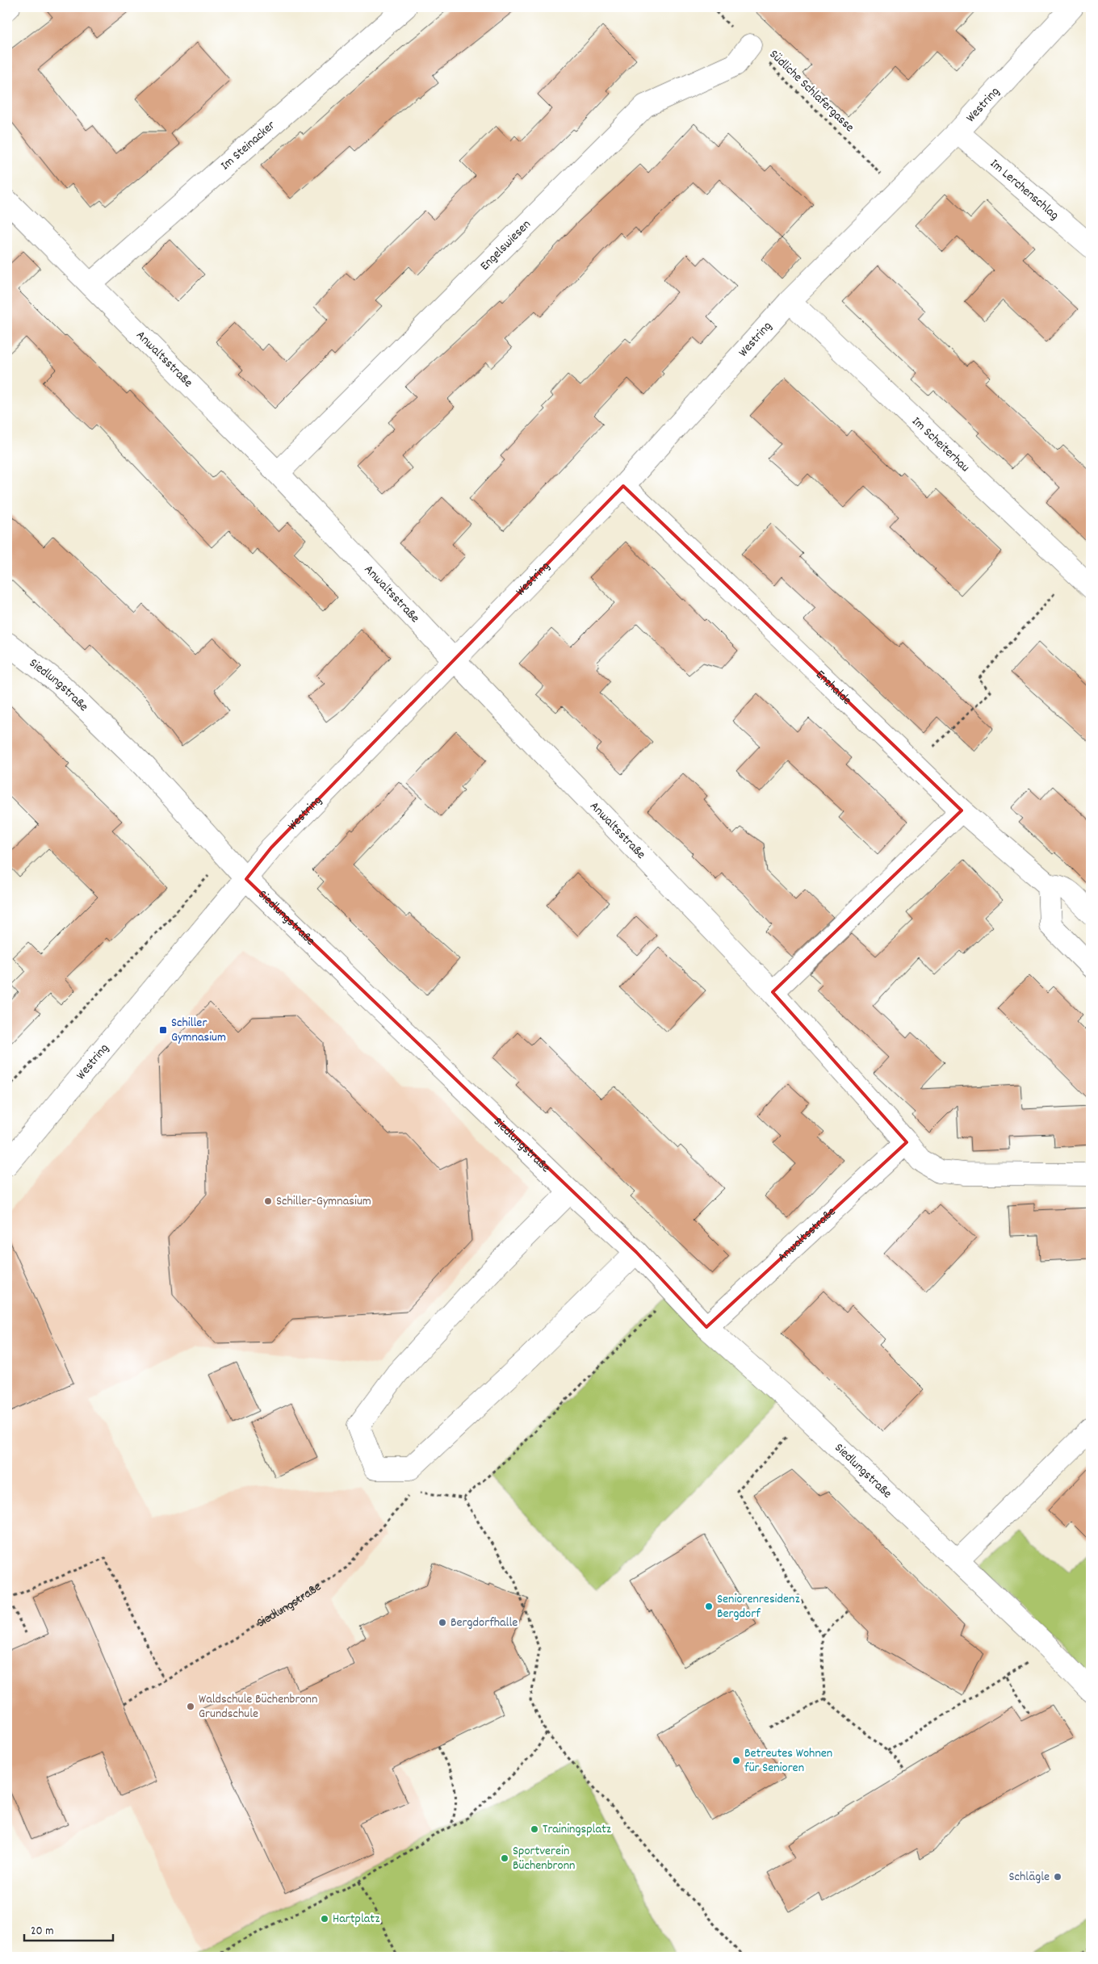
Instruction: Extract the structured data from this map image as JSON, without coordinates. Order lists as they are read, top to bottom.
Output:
{
  "streets": {
    "street": [
      "Westring",
      "Im Steinacker",
      "Im Lerchenschlag",
      "Engelswiesen",
      "Anwaltsstraße",
      "Im Scheiterhau",
      "Siedlungstraße",
      "Enzhalde"
    ],
    "path": ["Südliche Schlafergasse"]
  },
  "crossings": [
    ["Südliche Schlafergasse", "Westring"],
    ["Südliche Schlafergasse", "Engelswiesen"],
    ["Westring", "Im Lerchenschlag"],
    ["Westring", "Anwaltsstraße"],
    ["Westring", "Im Scheiterhau"],
    ["Westring", "Siedlungstraße"],
    ["Westring", "Enzhalde"],
    ["Im Steinacker", "Anwaltsstraße"],
    ["Engelswiesen", "Anwaltsstraße"],
    ["Anwaltsstraße", "Siedlungstraße"]
  ],
  "places": {
    "transit": ["Schiller Gymnasium"],
    "other": [
      "Schiller-Gymnasium",
      "Seniorenresidenz Bergdorf",
      "Bergdorfhalle",
      "Waldschule Büchenbronn Grundschule",
      "Betreutes Wohnen für Senioren",
      "Trainingsplatz",
      "Sportverein Büchenbronn",
      "Schlägle",
      "Hartplatz"
    ]
  },
  "scale_bar": "20 m"
}
